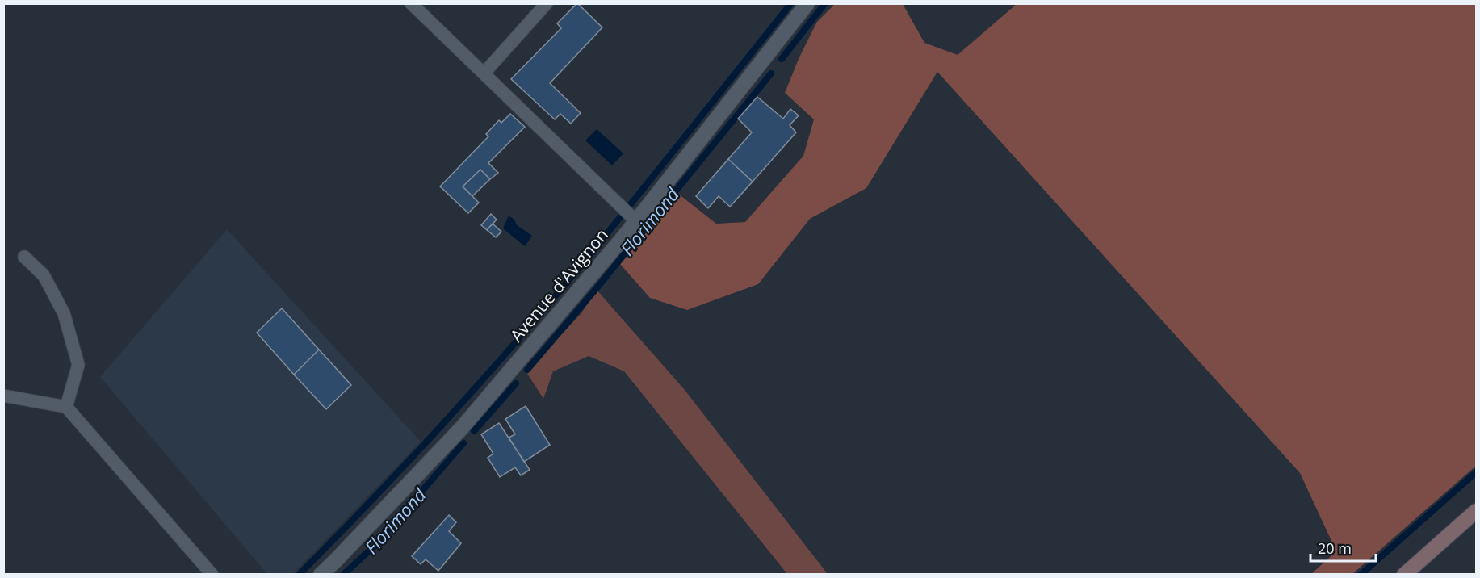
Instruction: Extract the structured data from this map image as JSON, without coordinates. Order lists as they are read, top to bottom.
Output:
{
  "streets": {
    "street": ["Avenue d'Avignon"]
  },
  "water": ["Florimond"],
  "scale_bar": "20 m"
}
